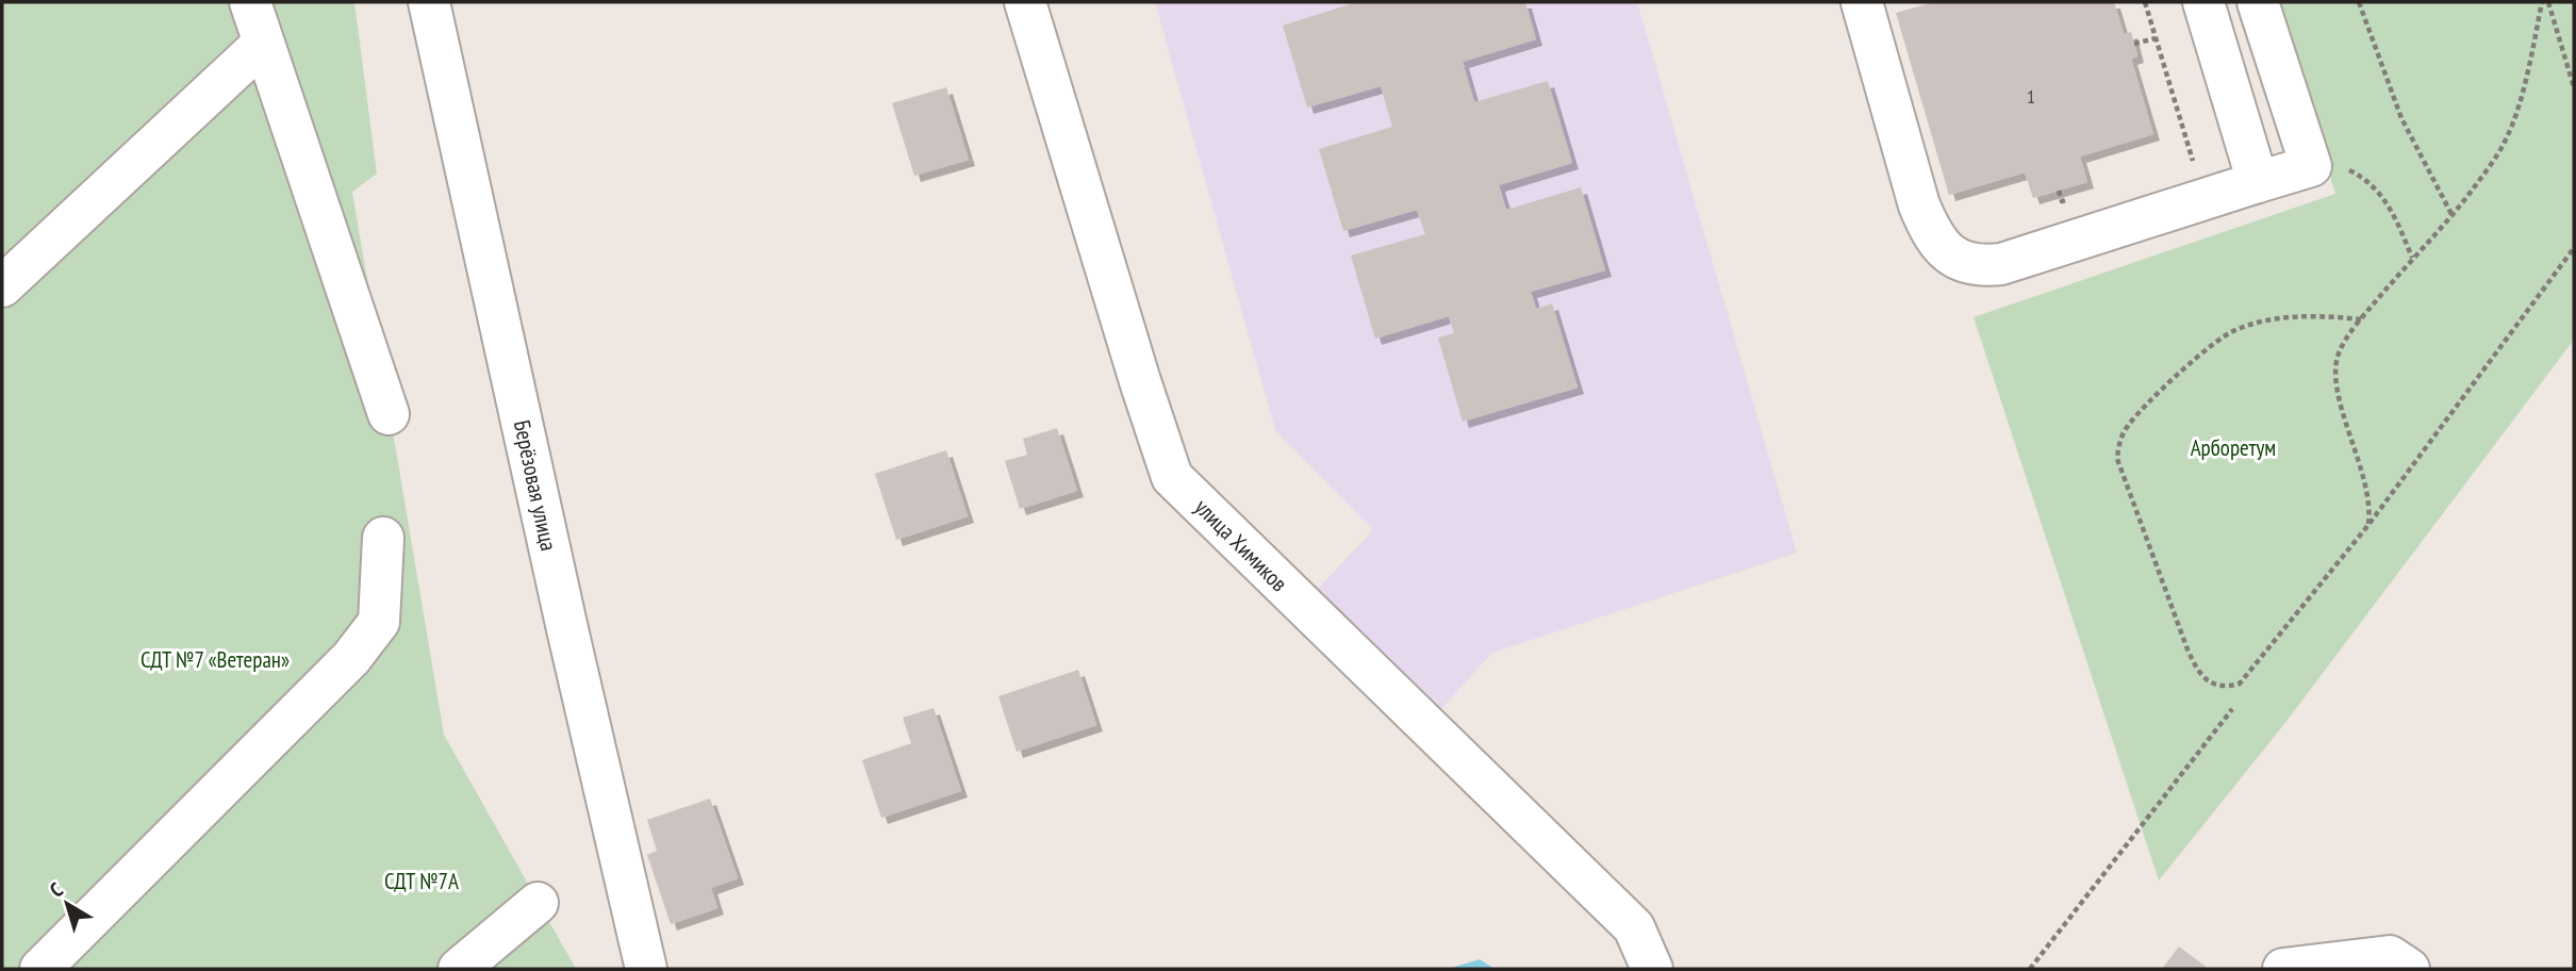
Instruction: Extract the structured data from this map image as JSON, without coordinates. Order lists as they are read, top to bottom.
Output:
{
  "streets": {
    "street": ["Берёзовая улица", "улица Химиков"]
  },
  "parks": ["Арборетум", "СДТ №7 «Ветеран»", "СДТ №7А"],
  "house_numbers": ["1"],
  "north": "top left"
}
